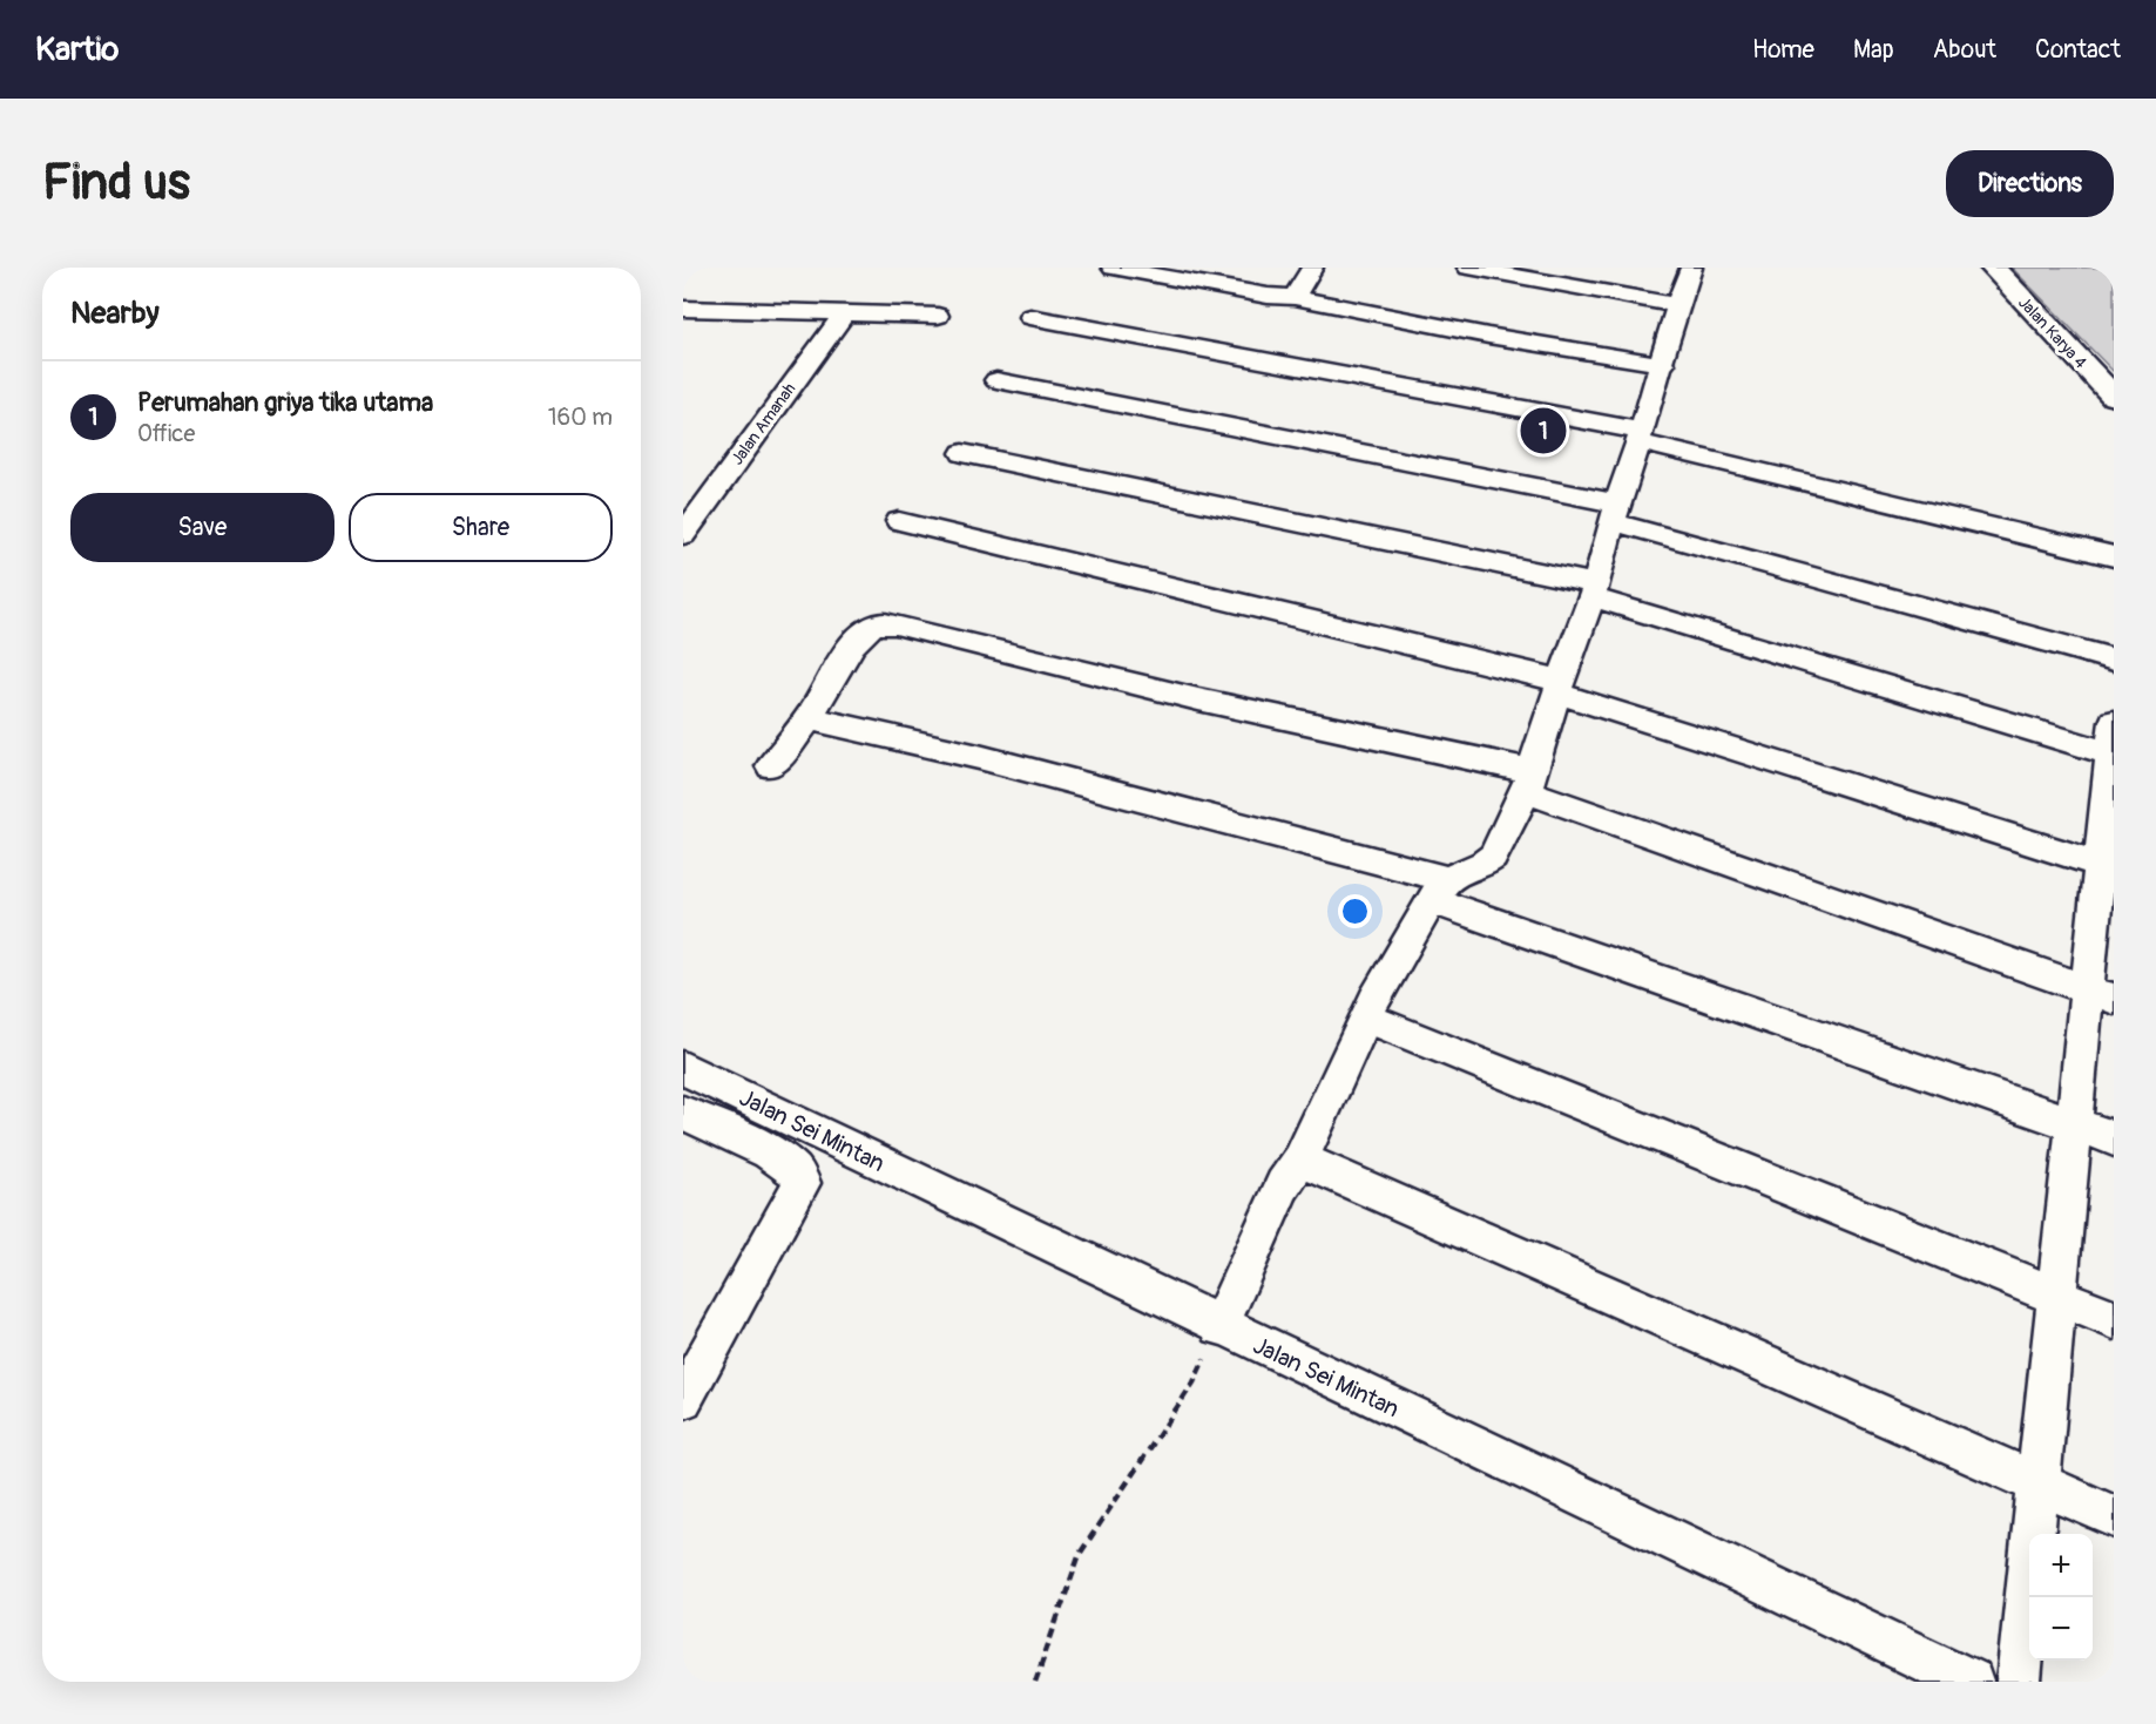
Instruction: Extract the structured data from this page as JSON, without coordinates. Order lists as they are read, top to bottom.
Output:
{
  "streets": {
    "main road": ["Jalan Karya 4"],
    "street": ["Jalan Amanah", "Jalan Sei Mintan"]
  },
  "page": {
    "header": "Kartio",
    "nav": [
      "Home",
      "Map",
      "About",
      "Contact"
    ],
    "buttons": [
      "Directions",
      ["Save", "Share"]
    ],
    "title": "Find us",
    "heading": "Nearby",
    "list": [
      {
        "mark": "1",
        "name": "Perumahan griya tika utama",
        "note": "Office",
        "value": "160 m"
      }
    ],
    "pins": "1",
    "map_buttons": ["+", "−"]
  }
}
